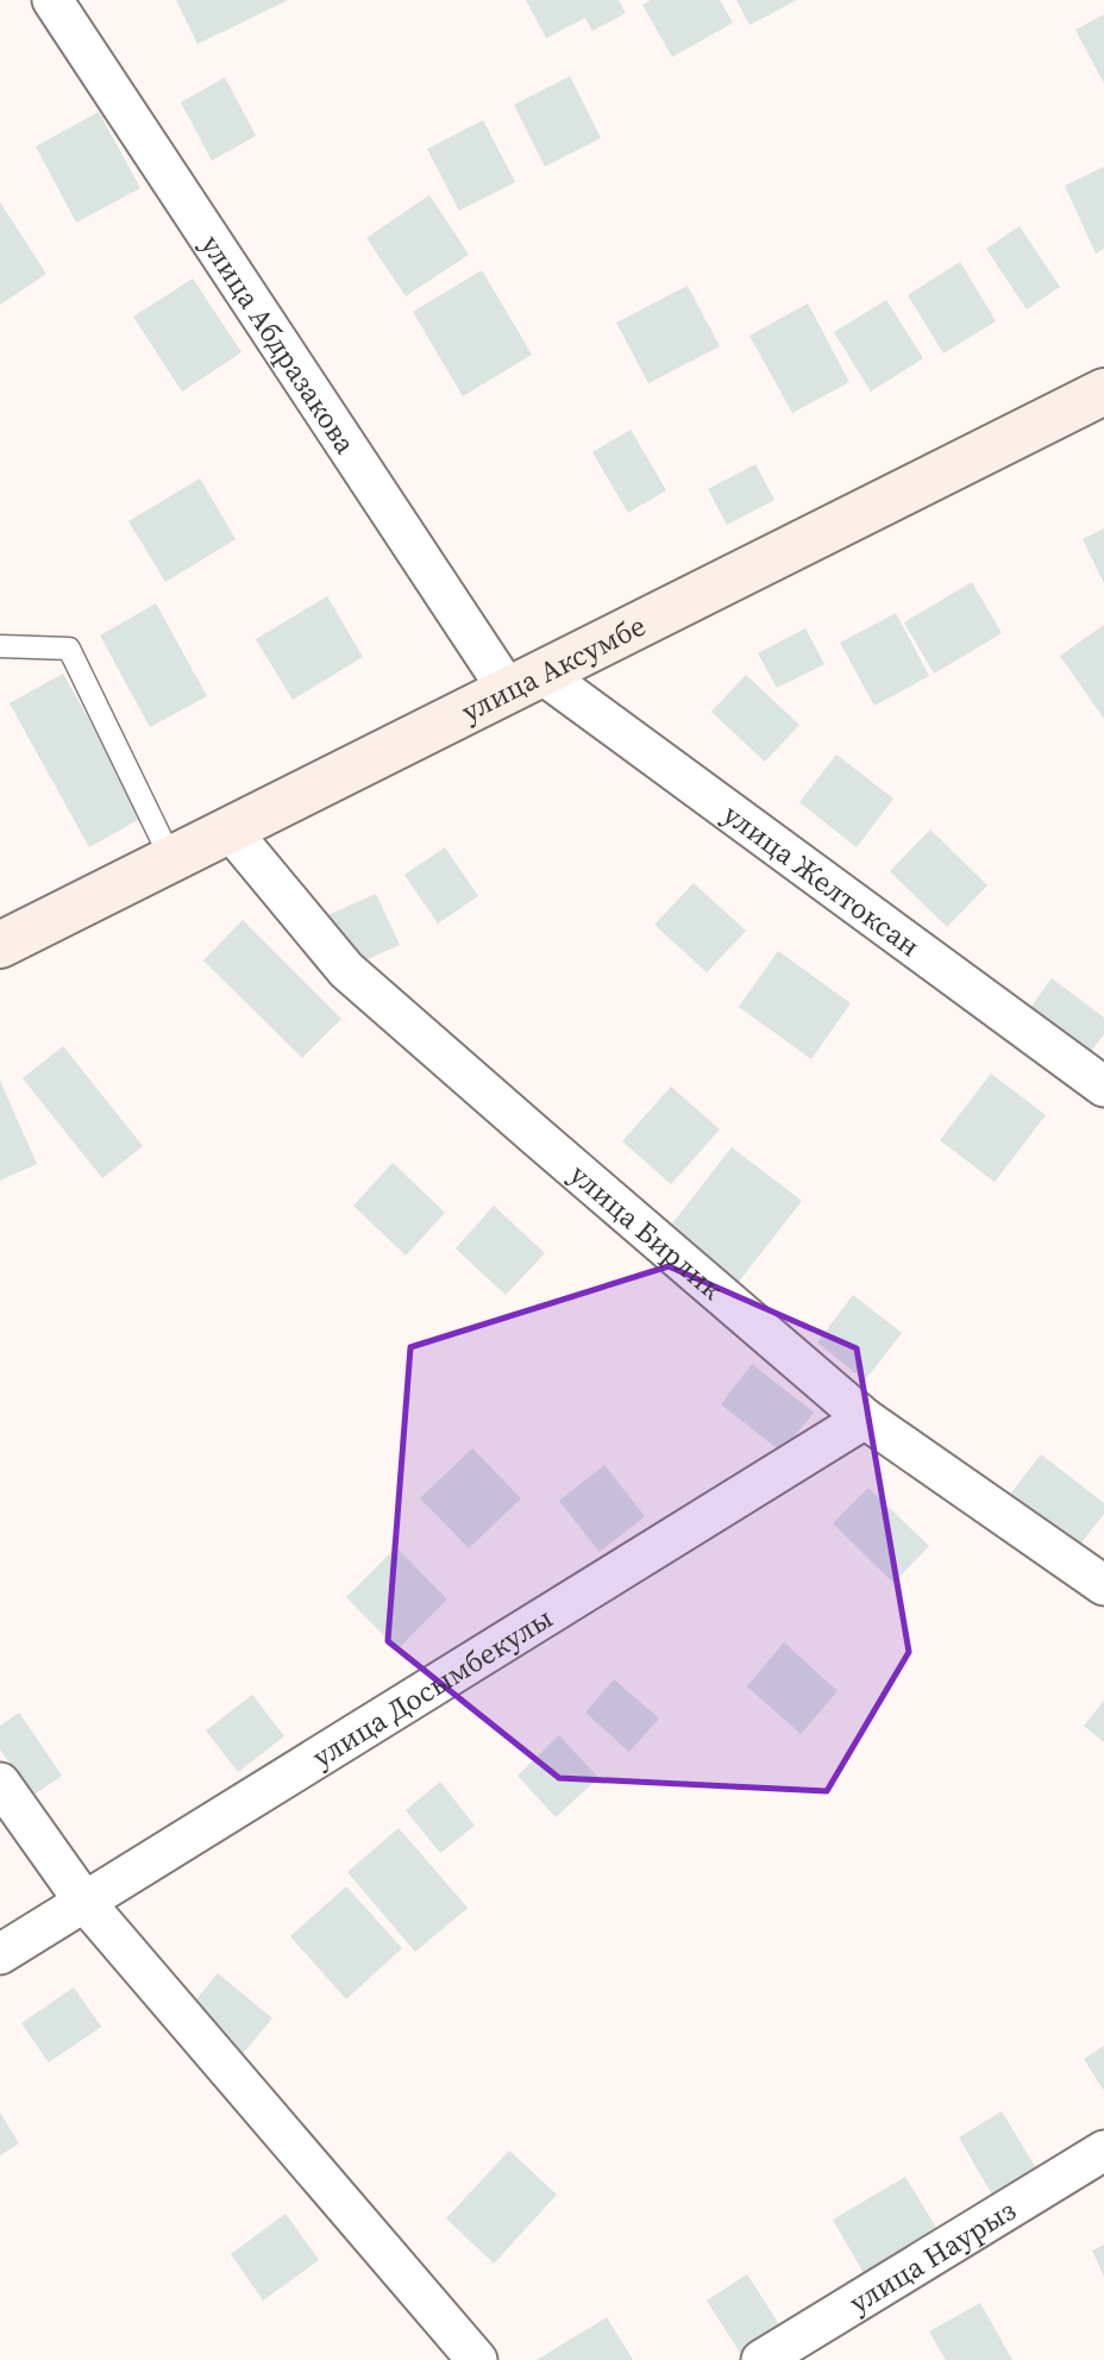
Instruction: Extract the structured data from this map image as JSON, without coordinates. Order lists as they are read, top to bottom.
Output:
{
  "streets": {
    "main road": ["улица Аксумбе"],
    "street": [
      "улица Абдразакова",
      "улица Желтоксан",
      "улица Бирлик",
      "улица Досымбекулы",
      "улица Наурыз"
    ]
  },
  "crossings": [
    ["улица Абдразакова", "улица Аксумбе"],
    ["улица Абдразакова", "улица Желтоксан"],
    ["улица Аксумбе", "улица Желтоксан"],
    ["улица Аксумбе", "улица Бирлик"],
    ["улица Бирлик", "улица Досымбекулы"]
  ]
}
